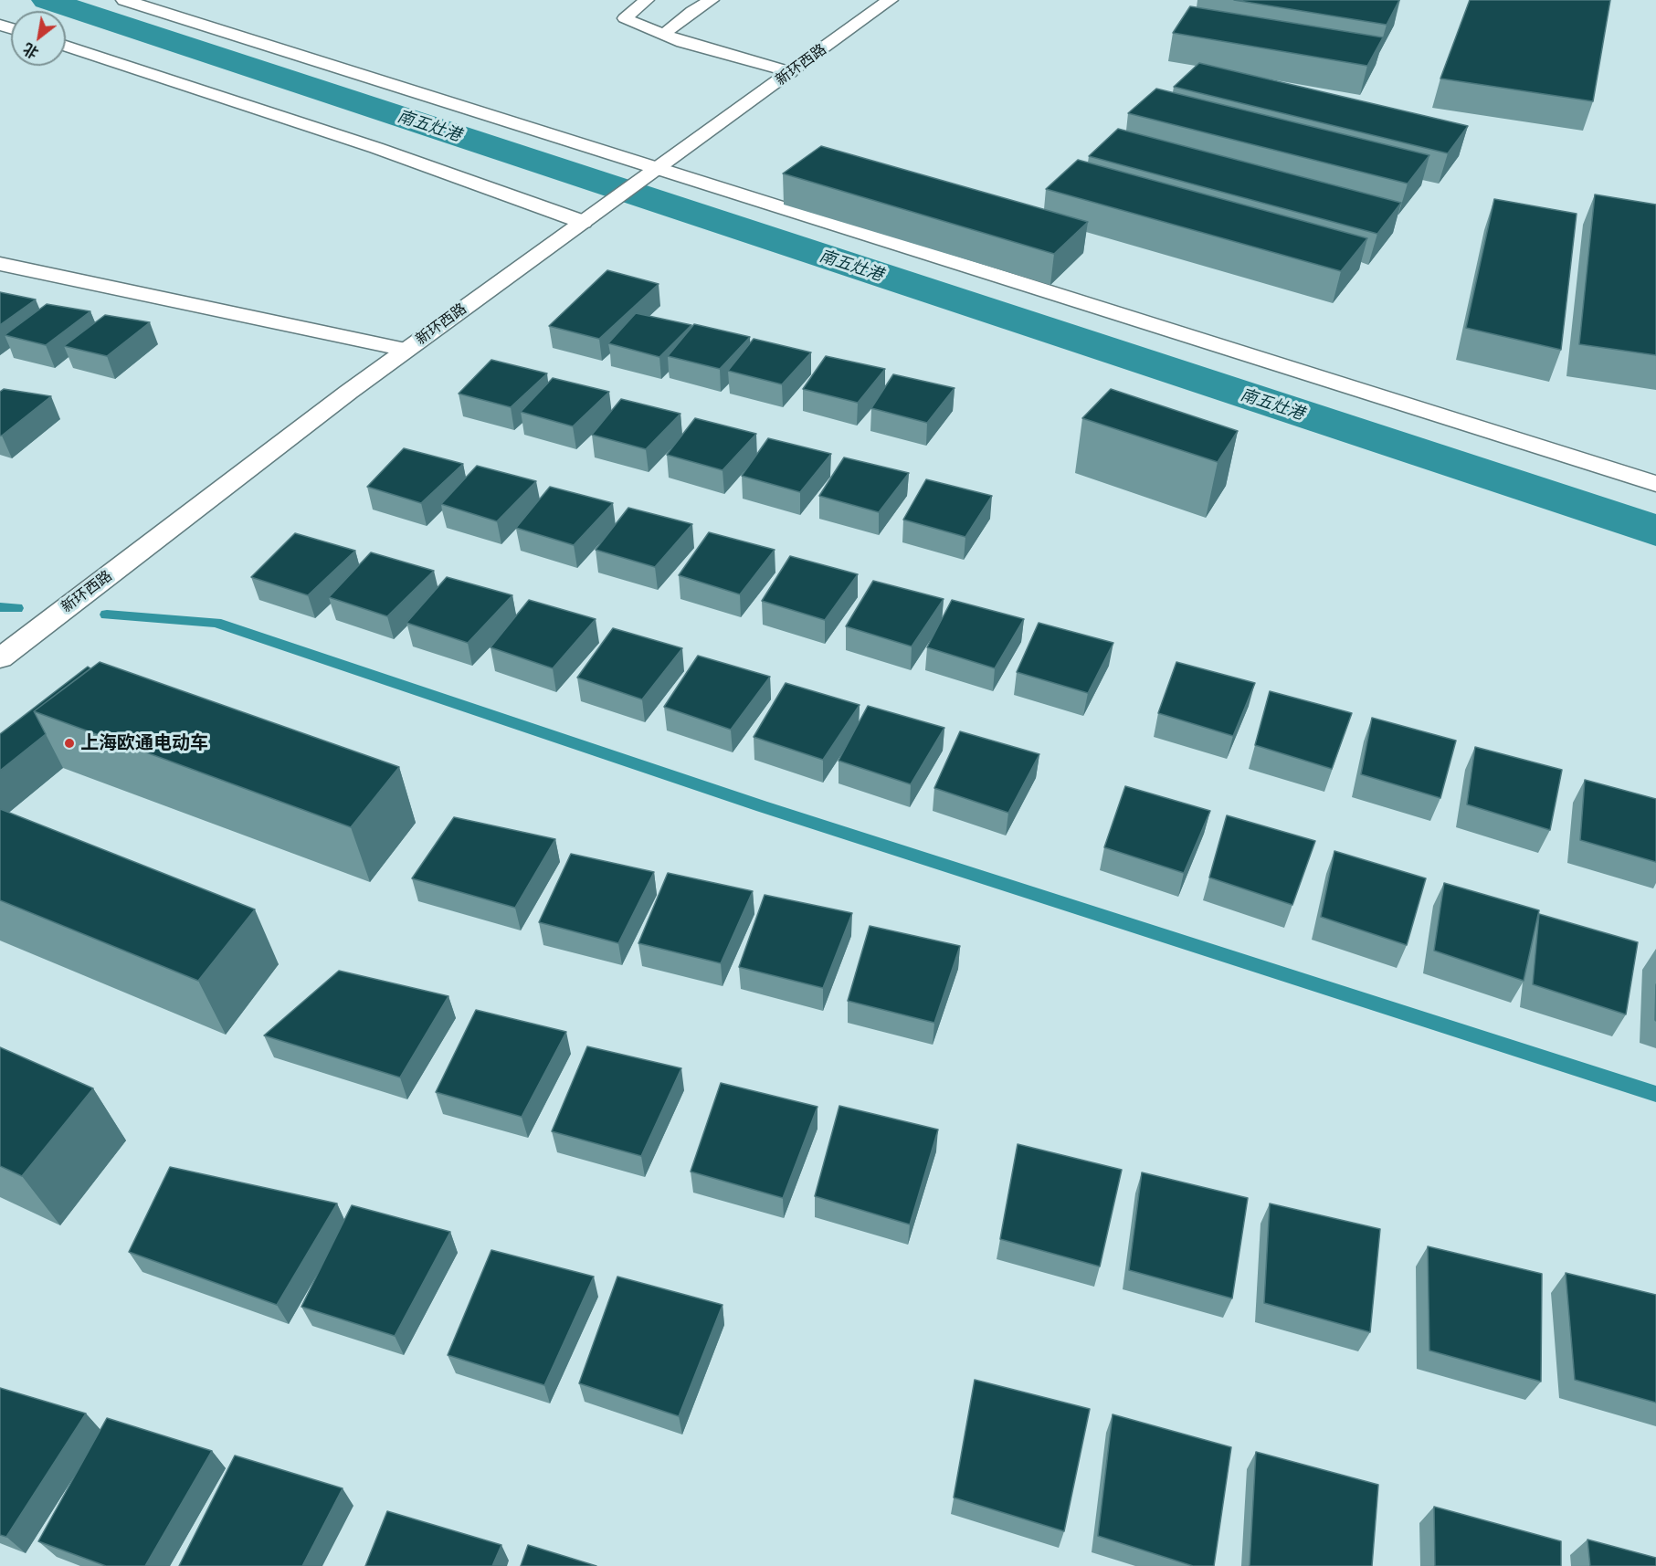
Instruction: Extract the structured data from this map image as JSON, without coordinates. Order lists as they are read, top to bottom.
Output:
{
  "streets": {
    "street": ["新环西路"]
  },
  "water": ["南五灶港"],
  "places": ["上海欧通电动车"],
  "north": "bottom left"
}
